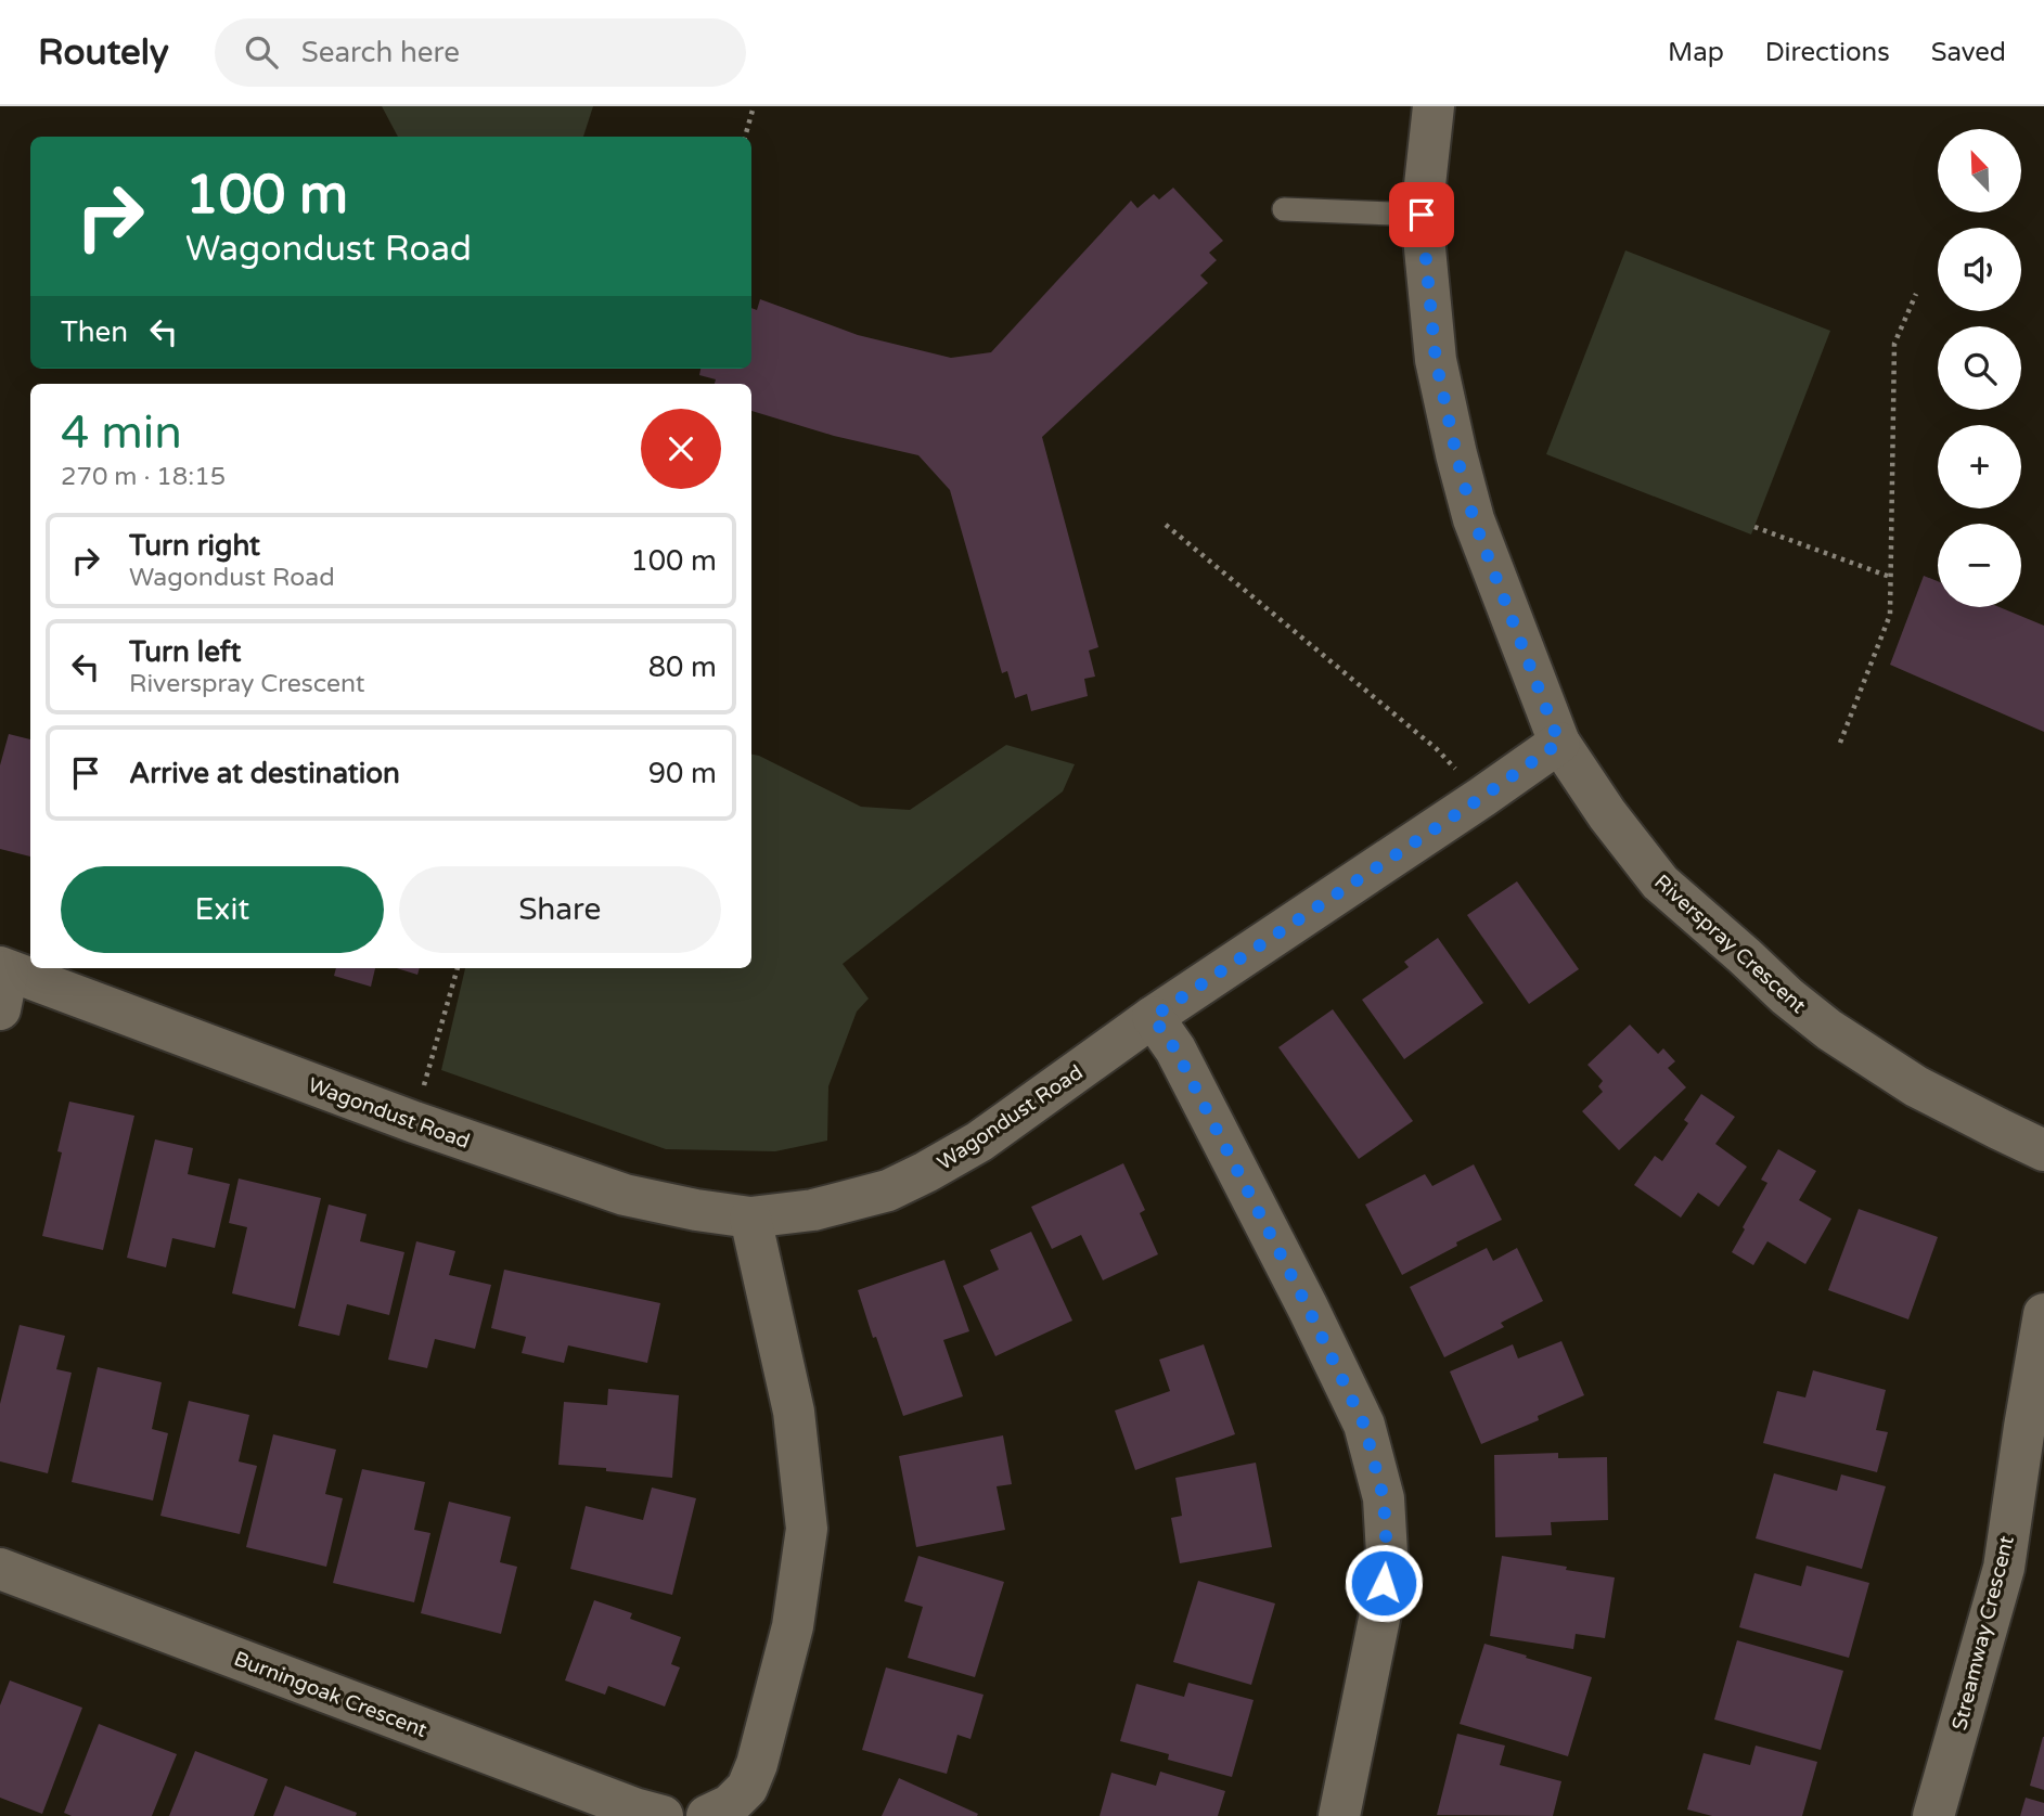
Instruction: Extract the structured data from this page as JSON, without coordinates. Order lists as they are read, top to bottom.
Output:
{
  "streets": {
    "street": [
      "Riverspray Crescent",
      "Wagondust Road",
      "Streamway Crescent",
      "Burningoak Crescent"
    ]
  },
  "crossings": [
    ["Riverspray Crescent", "Wagondust Road"]
  ],
  "north": "top left",
  "page": {
    "header": "Routely",
    "search": "Search here",
    "nav": ["Map", "Directions", "Saved"],
    "map_buttons": ["+", "−"],
    "turn": ["100 m", "Wagondust Road"],
    "then": "Then",
    "heading": ["4 min", "270 m · 18:15"],
    "list": [
      {
        "name": "Turn right",
        "note": "Wagondust Road",
        "value": "100 m"
      },
      {
        "name": "Turn left",
        "note": "Riverspray Crescent",
        "value": "80 m"
      },
      {
        "name": "Arrive at destination",
        "value": "90 m"
      }
    ],
    "buttons": ["Exit", "Share"]
  }
}
